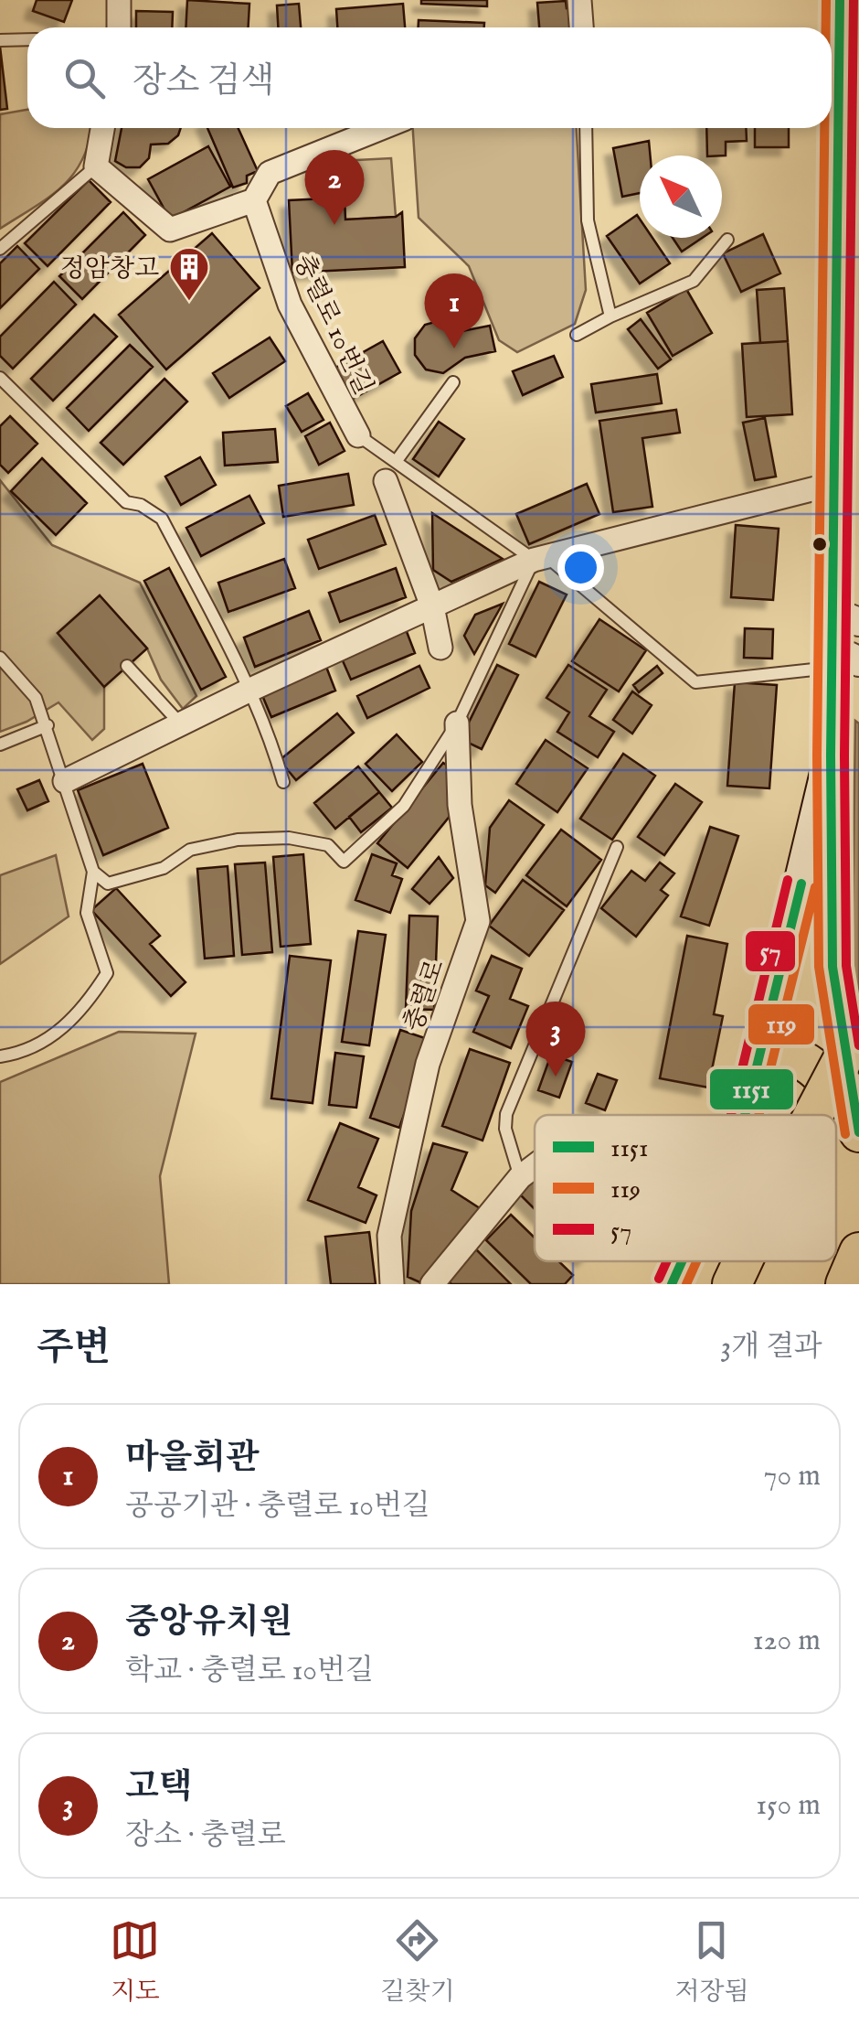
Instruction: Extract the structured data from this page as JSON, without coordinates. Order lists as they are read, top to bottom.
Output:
{
  "streets": {
    "street": ["충렬로 10번길", "충렬로"]
  },
  "crossings": [
    ["충렬로 10번길", "충렬로"]
  ],
  "places": {
    "building": ["정암창고"]
  },
  "lines": ["transit line 1151", "transit line 119", "transit line 57"],
  "legend": ["1151", "119", "57"],
  "north": "top left",
  "page": {
    "search": "장소 검색",
    "pins": ["2", "1", "3"],
    "heading": ["주변", "3개 결과"],
    "list": [
      {
        "mark": "1",
        "name": "마을회관",
        "note": "공공기관 · 충렬로 10번길",
        "value": "70 m"
      },
      {
        "mark": "2",
        "name": "중앙유치원",
        "note": "학교 · 충렬로 10번길",
        "value": "120 m"
      },
      {
        "mark": "3",
        "name": "고택",
        "note": "장소 · 충렬로",
        "value": "150 m"
      }
    ],
    "nav": ["지도", "길찾기", "저장됨"]
  }
}
